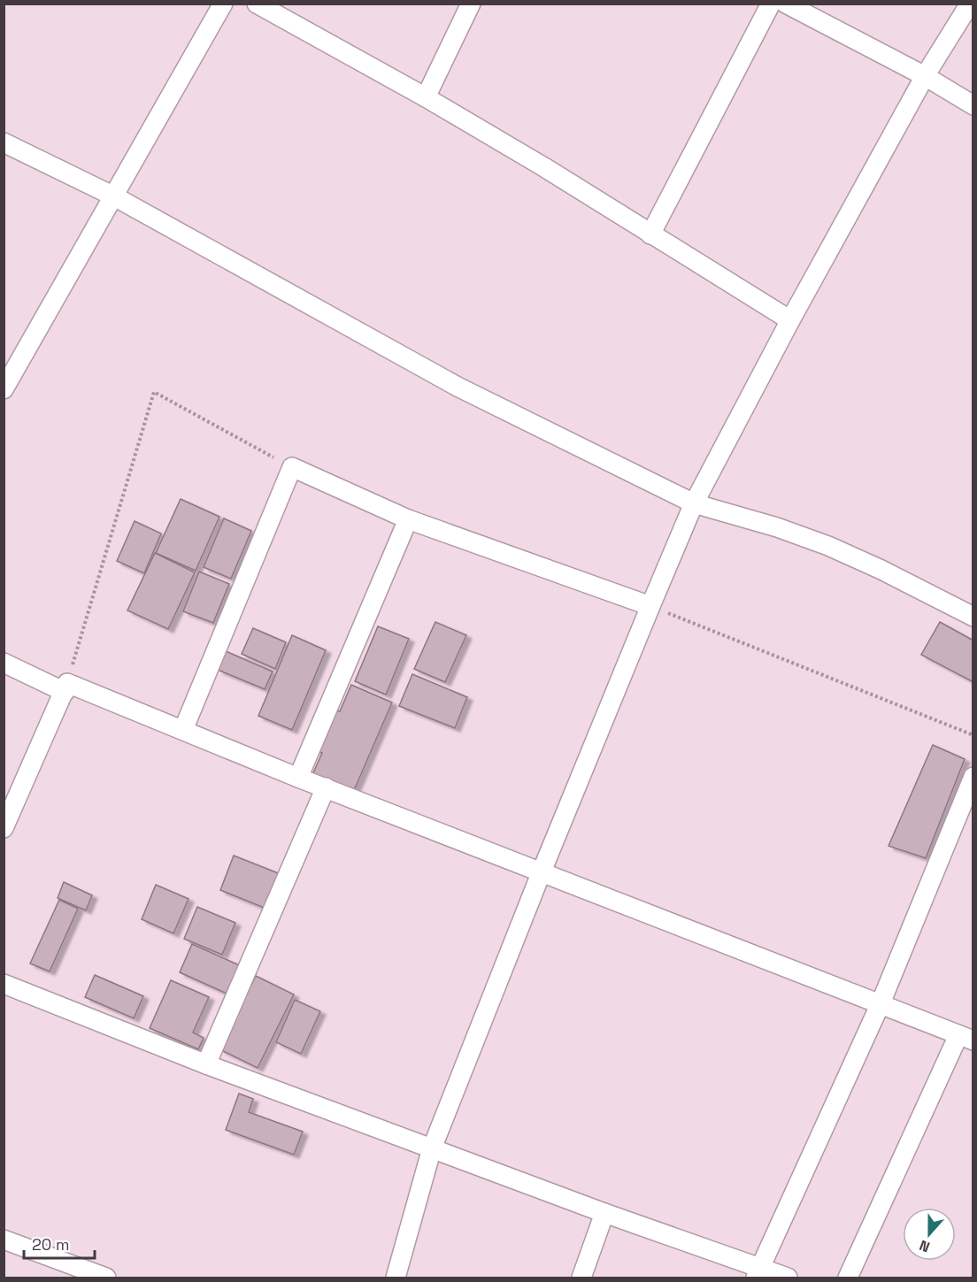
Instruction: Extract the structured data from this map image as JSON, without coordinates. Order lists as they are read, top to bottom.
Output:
{
  "scale_bar": "20 m",
  "north": "bottom"
}
